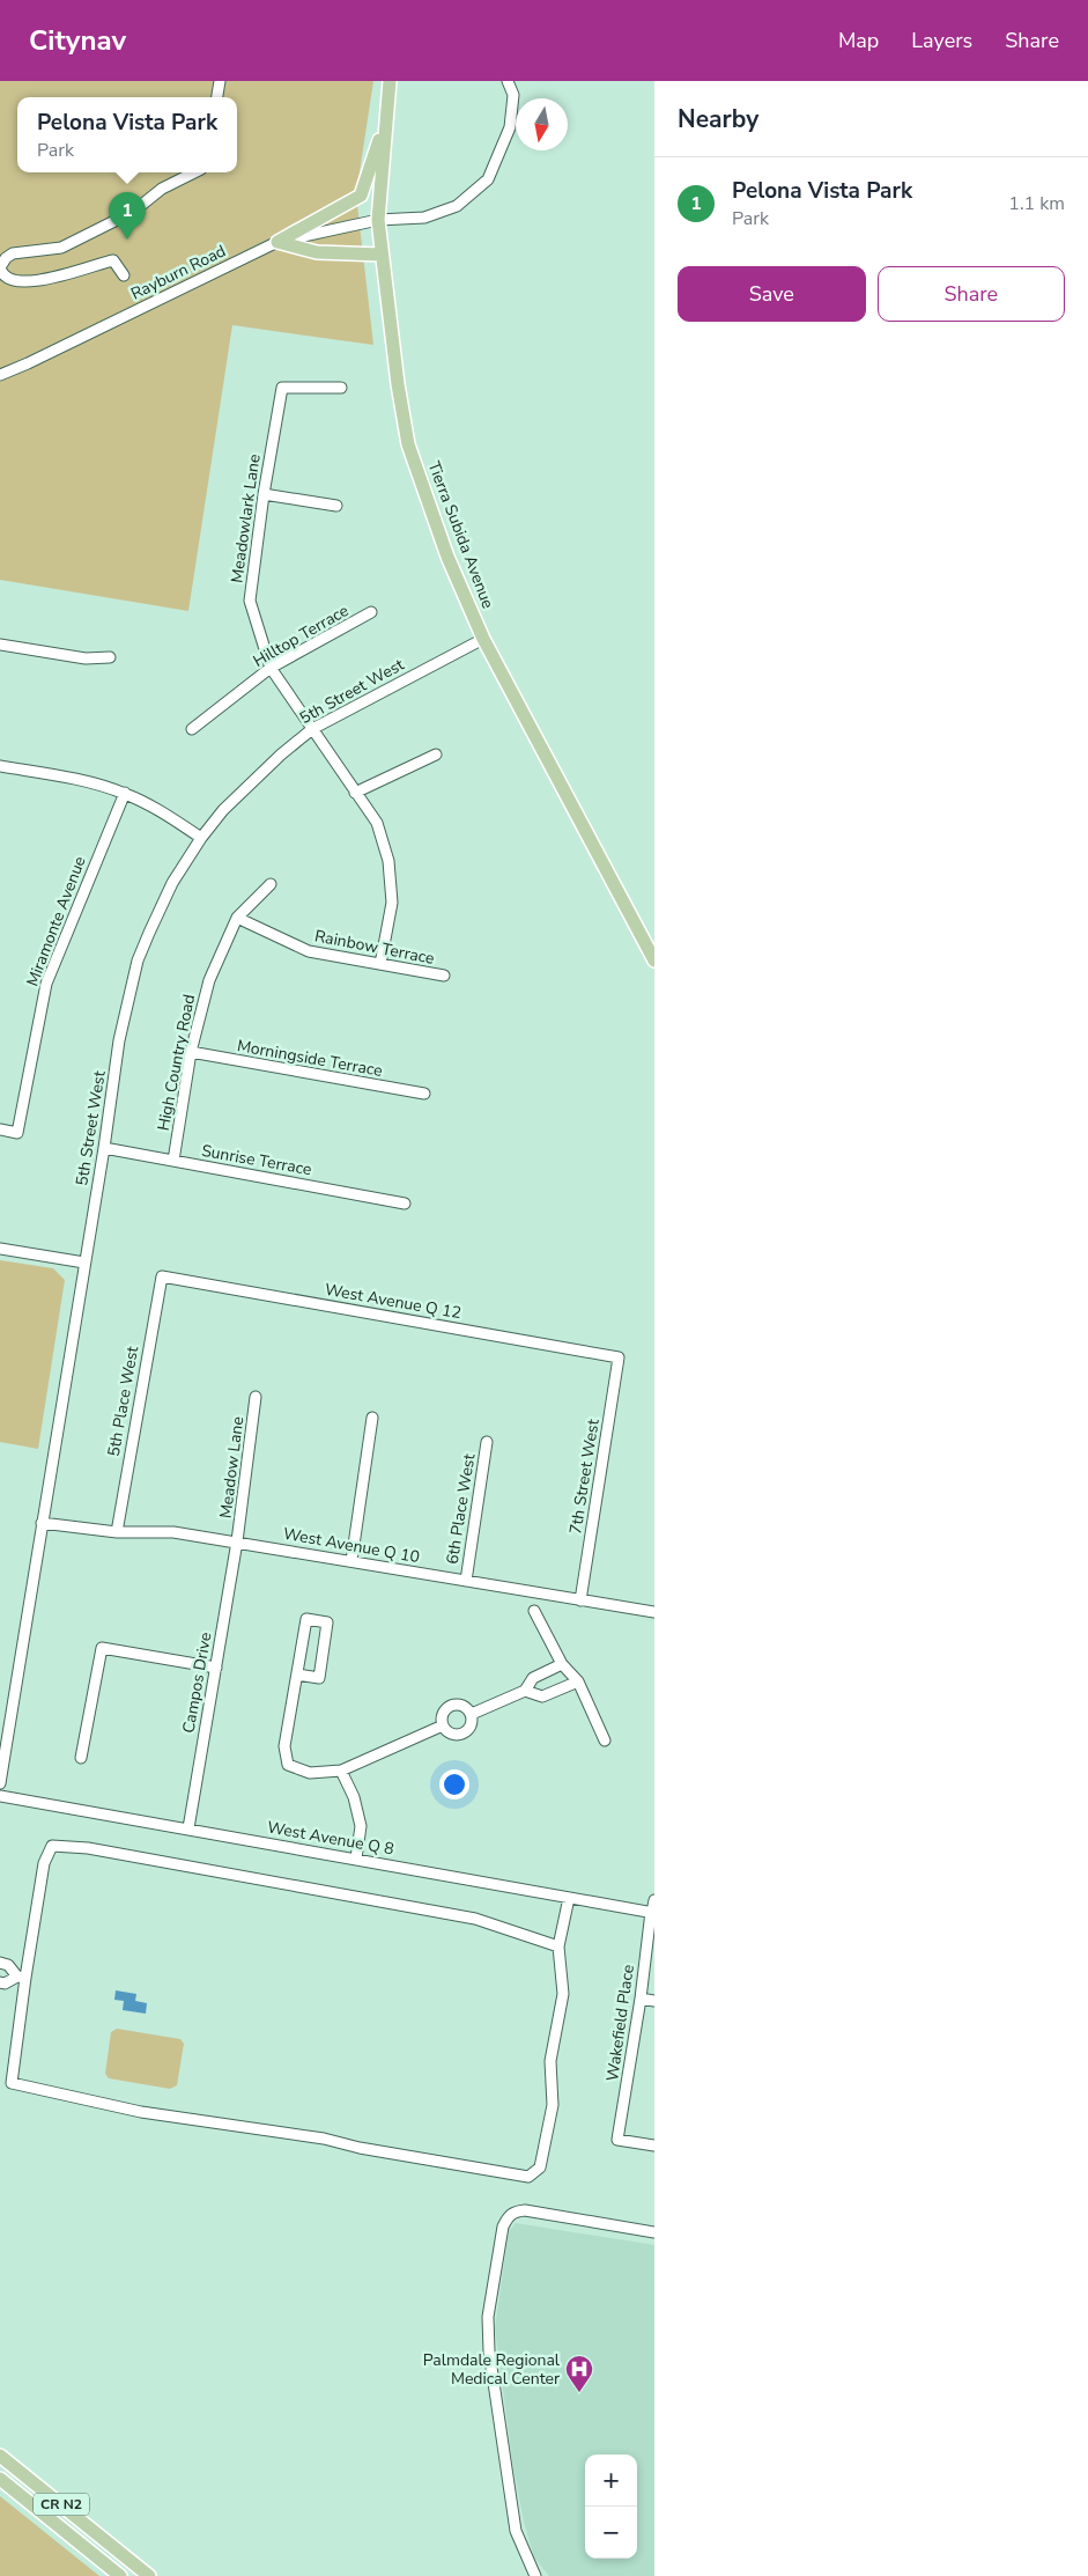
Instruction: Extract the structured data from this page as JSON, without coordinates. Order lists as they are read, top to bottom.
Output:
{
  "streets": {
    "main road": ["Tierra Subida Avenue", "CR N2"],
    "street": [
      "Rayburn Road",
      "Meadowlark Lane",
      "Hilltop Terrace",
      "5th Street West",
      "Miramonte Avenue",
      "Rainbow Terrace",
      "Morningside Terrace",
      "High Country Road",
      "Sunrise Terrace",
      "West Avenue Q 12",
      "5th Place West",
      "Meadow Lane",
      "7th Street West",
      "6th Place West",
      "West Avenue Q 10",
      "Campos Drive",
      "West Avenue Q 8",
      "Wakefield Place"
    ]
  },
  "crossings": [
    ["Rayburn Road", "Tierra Subida Avenue"],
    ["Meadowlark Lane", "Hilltop Terrace"],
    ["Meadowlark Lane", "5th Street West"],
    ["Meadowlark Lane", "Rainbow Terrace"],
    ["Tierra Subida Avenue", "5th Street West"],
    ["5th Street West", "Sunrise Terrace"],
    ["5th Street West", "West Avenue Q 10"],
    ["Rainbow Terrace", "High Country Road"],
    ["Morningside Terrace", "High Country Road"],
    ["High Country Road", "Sunrise Terrace"],
    ["West Avenue Q 12", "5th Place West"],
    ["West Avenue Q 12", "7th Street West"],
    ["5th Place West", "West Avenue Q 10"],
    ["Meadow Lane", "West Avenue Q 10"],
    ["Meadow Lane", "Campos Drive"],
    ["7th Street West", "West Avenue Q 10"],
    ["6th Place West", "West Avenue Q 10"],
    ["West Avenue Q 10", "Campos Drive"],
    ["Campos Drive", "West Avenue Q 8"],
    ["West Avenue Q 8", "Wakefield Place"]
  ],
  "places": {
    "hospital": ["Palmdale Regional Medical Center"]
  },
  "north": "bottom",
  "page": {
    "header": "Citynav",
    "nav": ["Map", "Layers", "Share"],
    "heading": "Nearby",
    "popup": ["Pelona Vista Park", "Park"],
    "list": [
      {
        "mark": "1",
        "name": "Pelona Vista Park",
        "note": "Park",
        "value": "1.1 km"
      }
    ],
    "pins": "1",
    "buttons": ["Save", "Share"],
    "map_buttons": ["+", "−"]
  }
}
